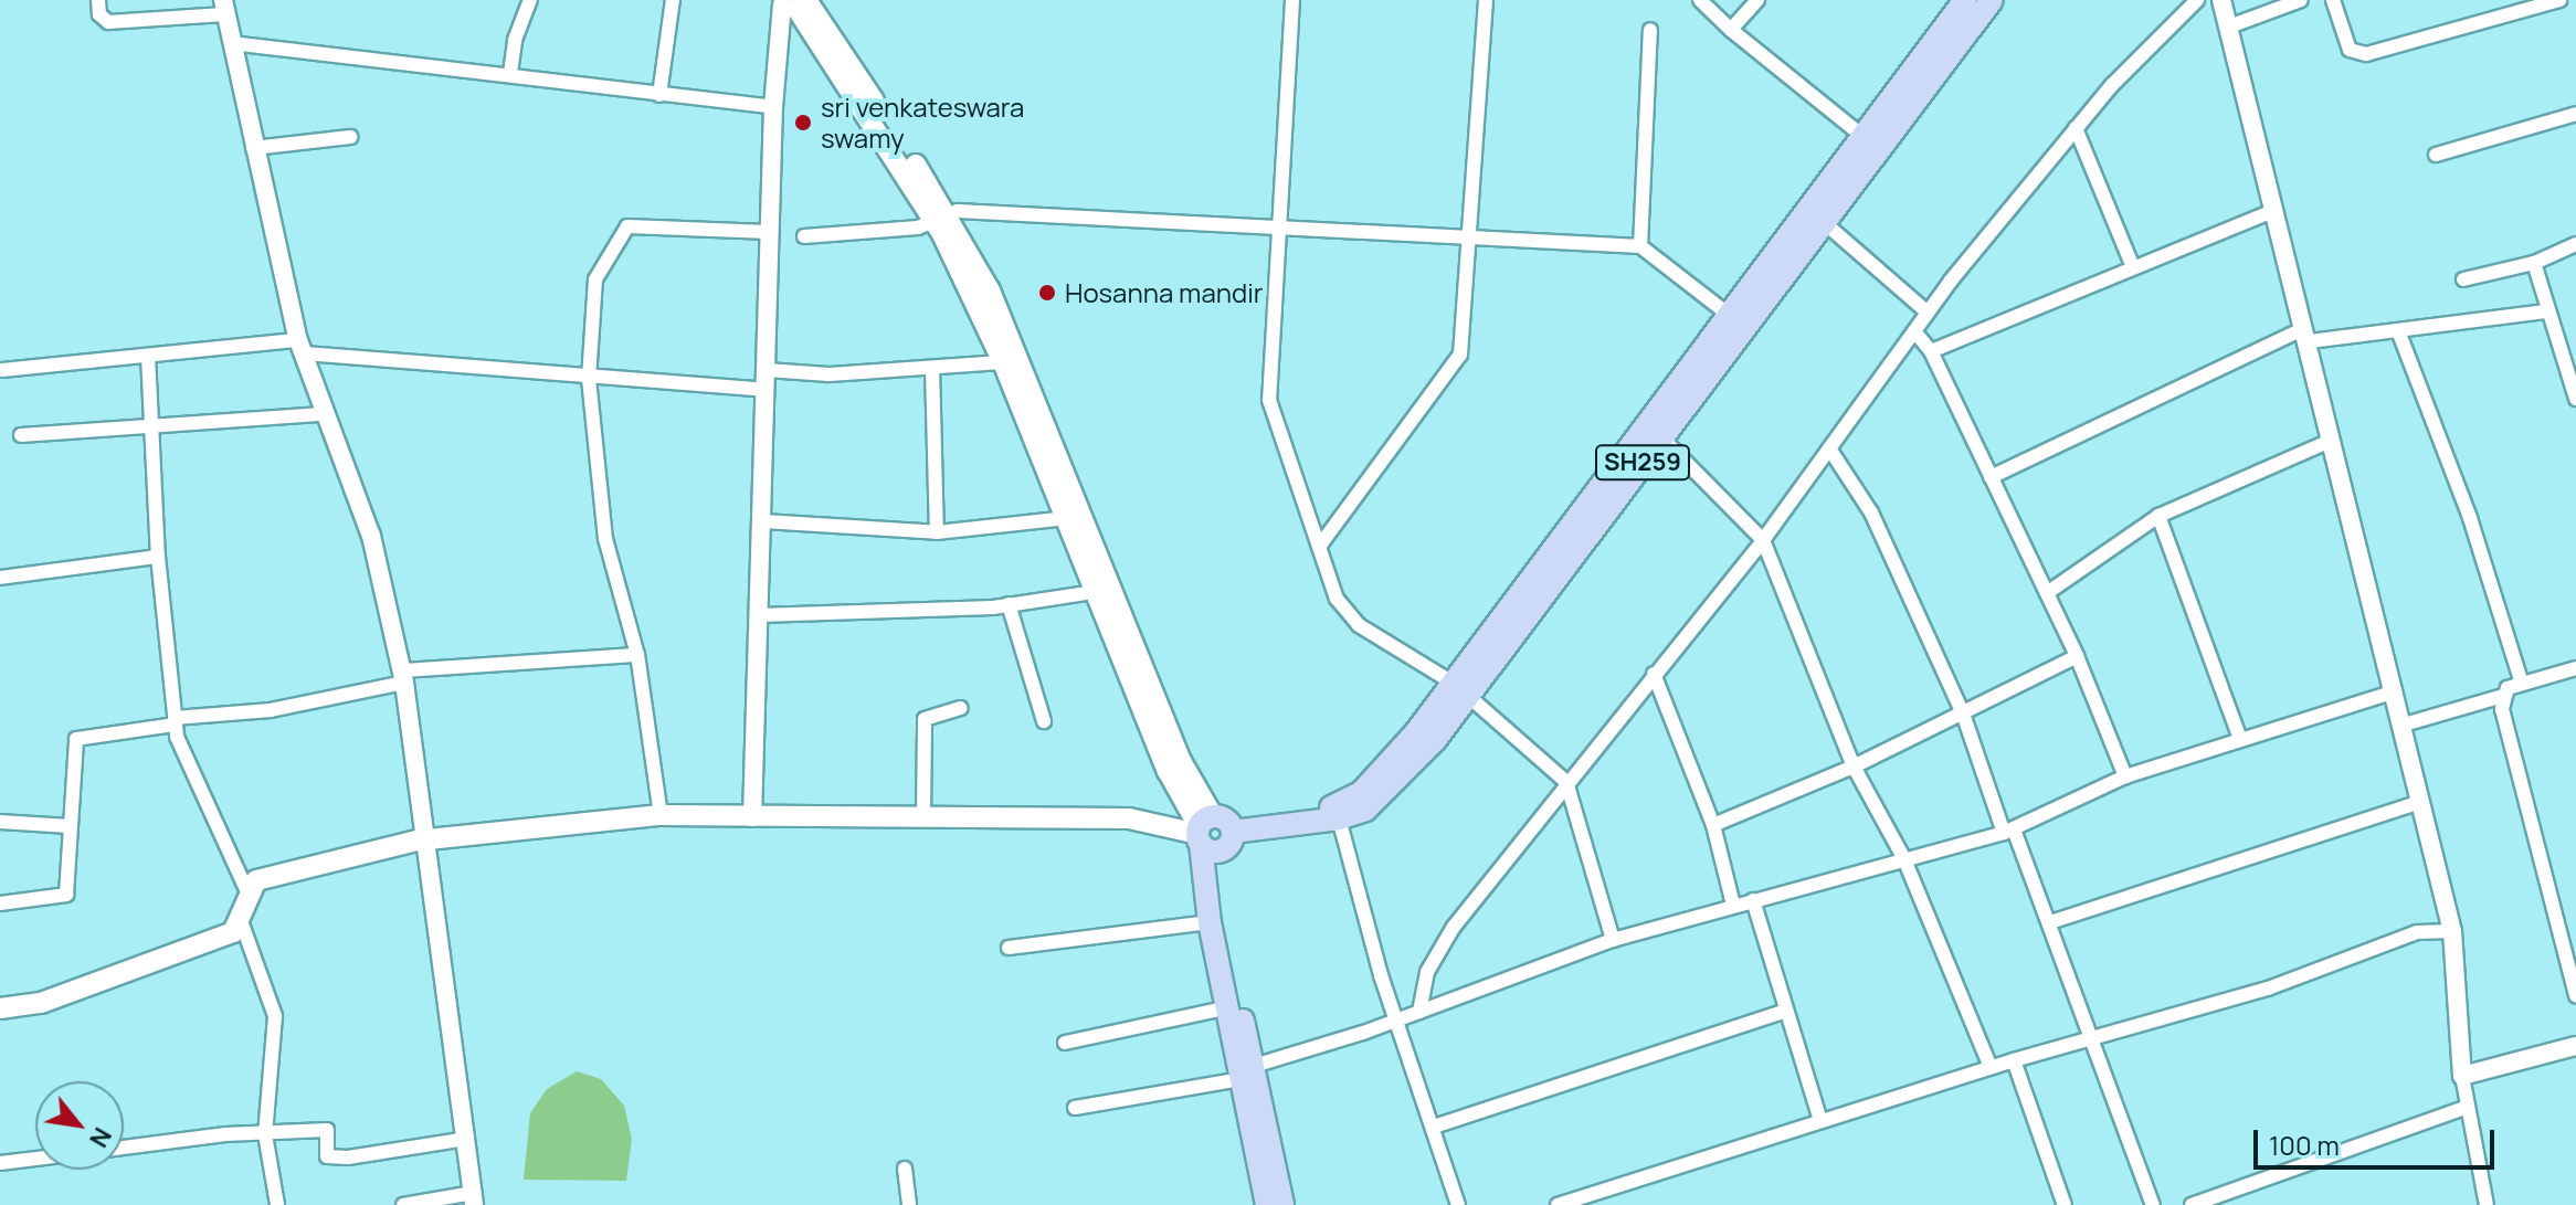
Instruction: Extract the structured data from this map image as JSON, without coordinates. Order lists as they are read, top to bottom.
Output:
{
  "streets": {
    "main road": ["SH259"]
  },
  "places": ["sri venkateswara swamy", "Hosanna mandir"],
  "scale_bar": "100 m",
  "north": "bottom right"
}
